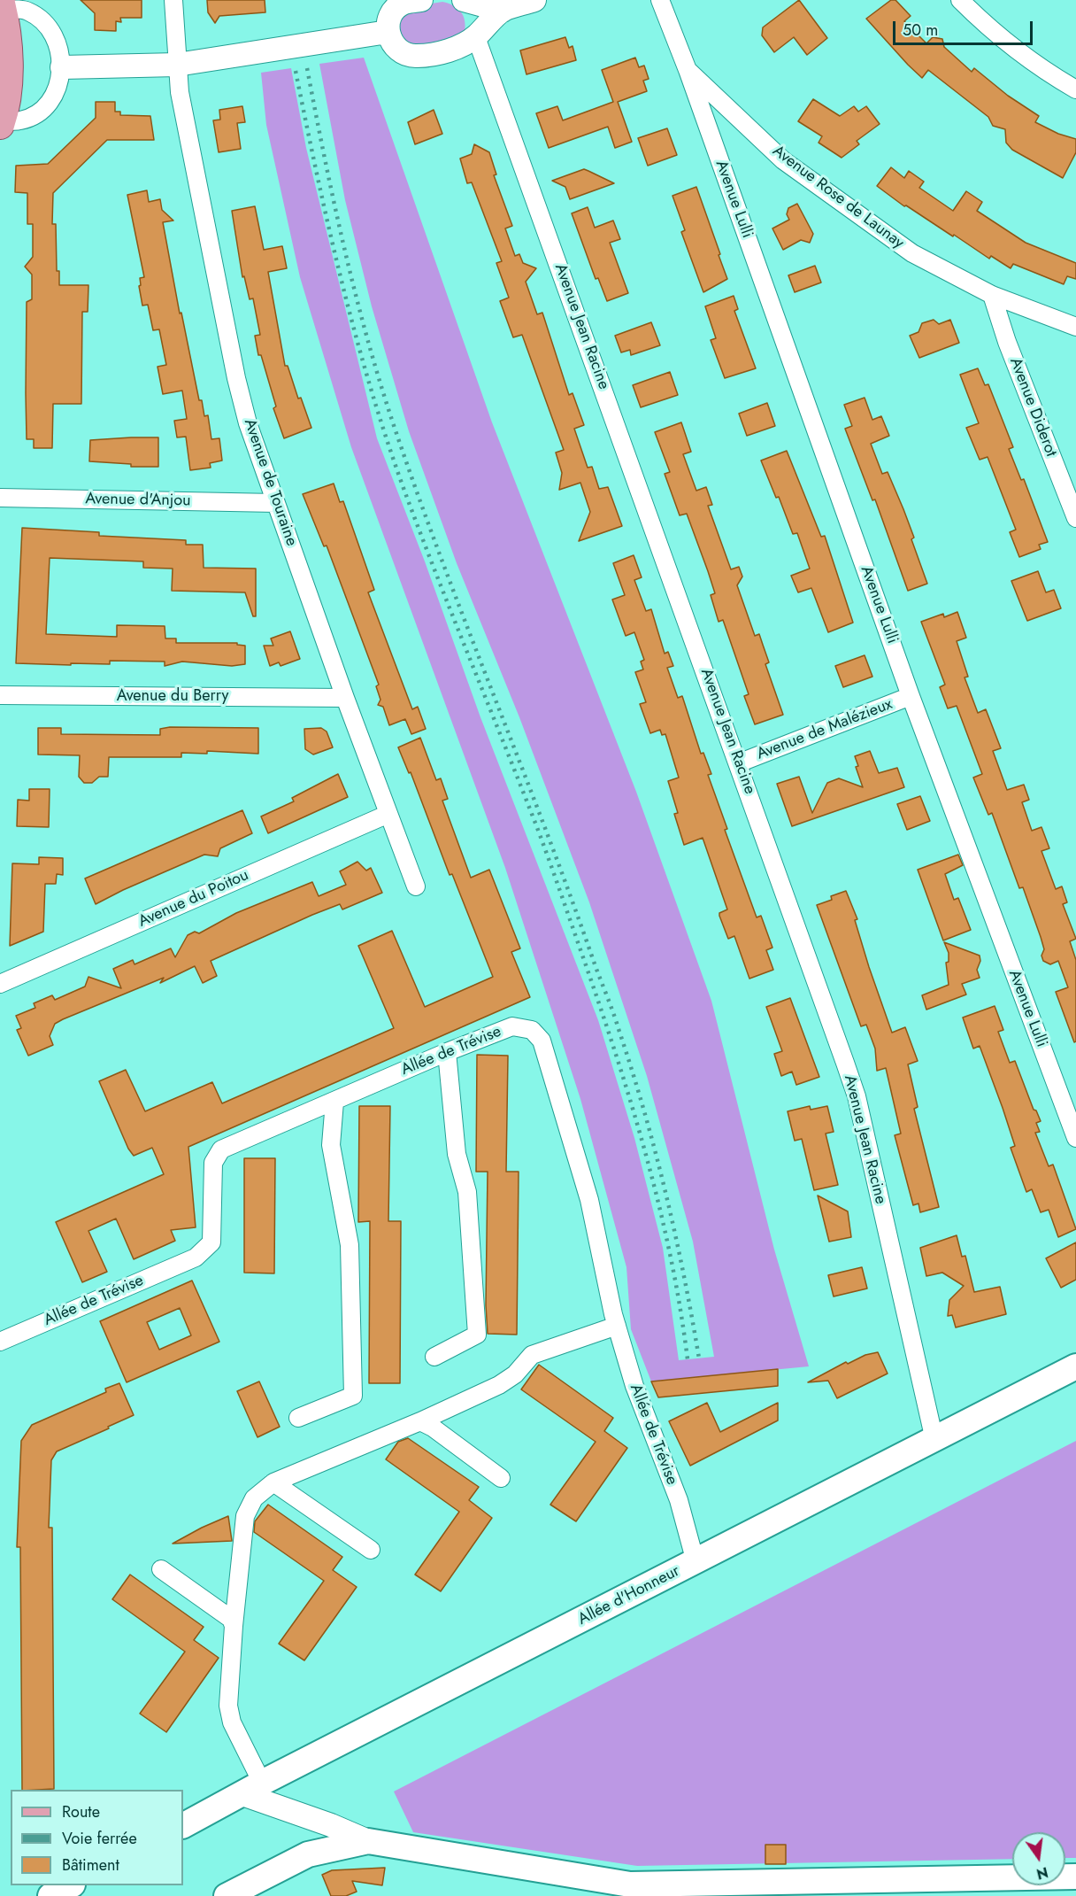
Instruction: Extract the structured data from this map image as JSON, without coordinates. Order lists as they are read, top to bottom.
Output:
{
  "streets": {
    "main road": ["Allée d'Honneur"],
    "street": [
      "Avenue Rose de Launay",
      "Avenue Lulli",
      "Avenue Jean Racine",
      "Avenue Diderot",
      "Avenue de Touraine",
      "Avenue d'Anjou",
      "Avenue du Berry",
      "Avenue de Malézieux",
      "Avenue du Poitou",
      "Allée de Trévise"
    ]
  },
  "crossings": [
    ["Avenue Rose de Launay", "Avenue Lulli"],
    ["Avenue Rose de Launay", "Avenue Diderot"],
    ["Avenue Lulli", "Avenue de Malézieux"],
    ["Avenue Jean Racine", "Avenue de Malézieux"],
    ["Avenue Jean Racine", "Allée d'Honneur"],
    ["Avenue de Touraine", "Avenue d'Anjou"],
    ["Avenue de Touraine", "Avenue du Berry"],
    ["Avenue de Touraine", "Avenue du Poitou"],
    ["Allée de Trévise", "Allée d'Honneur"]
  ],
  "legend": ["Route", "Voie ferrée", "Bâtiment"],
  "scale_bar": "50 m",
  "north": "bottom"
}
